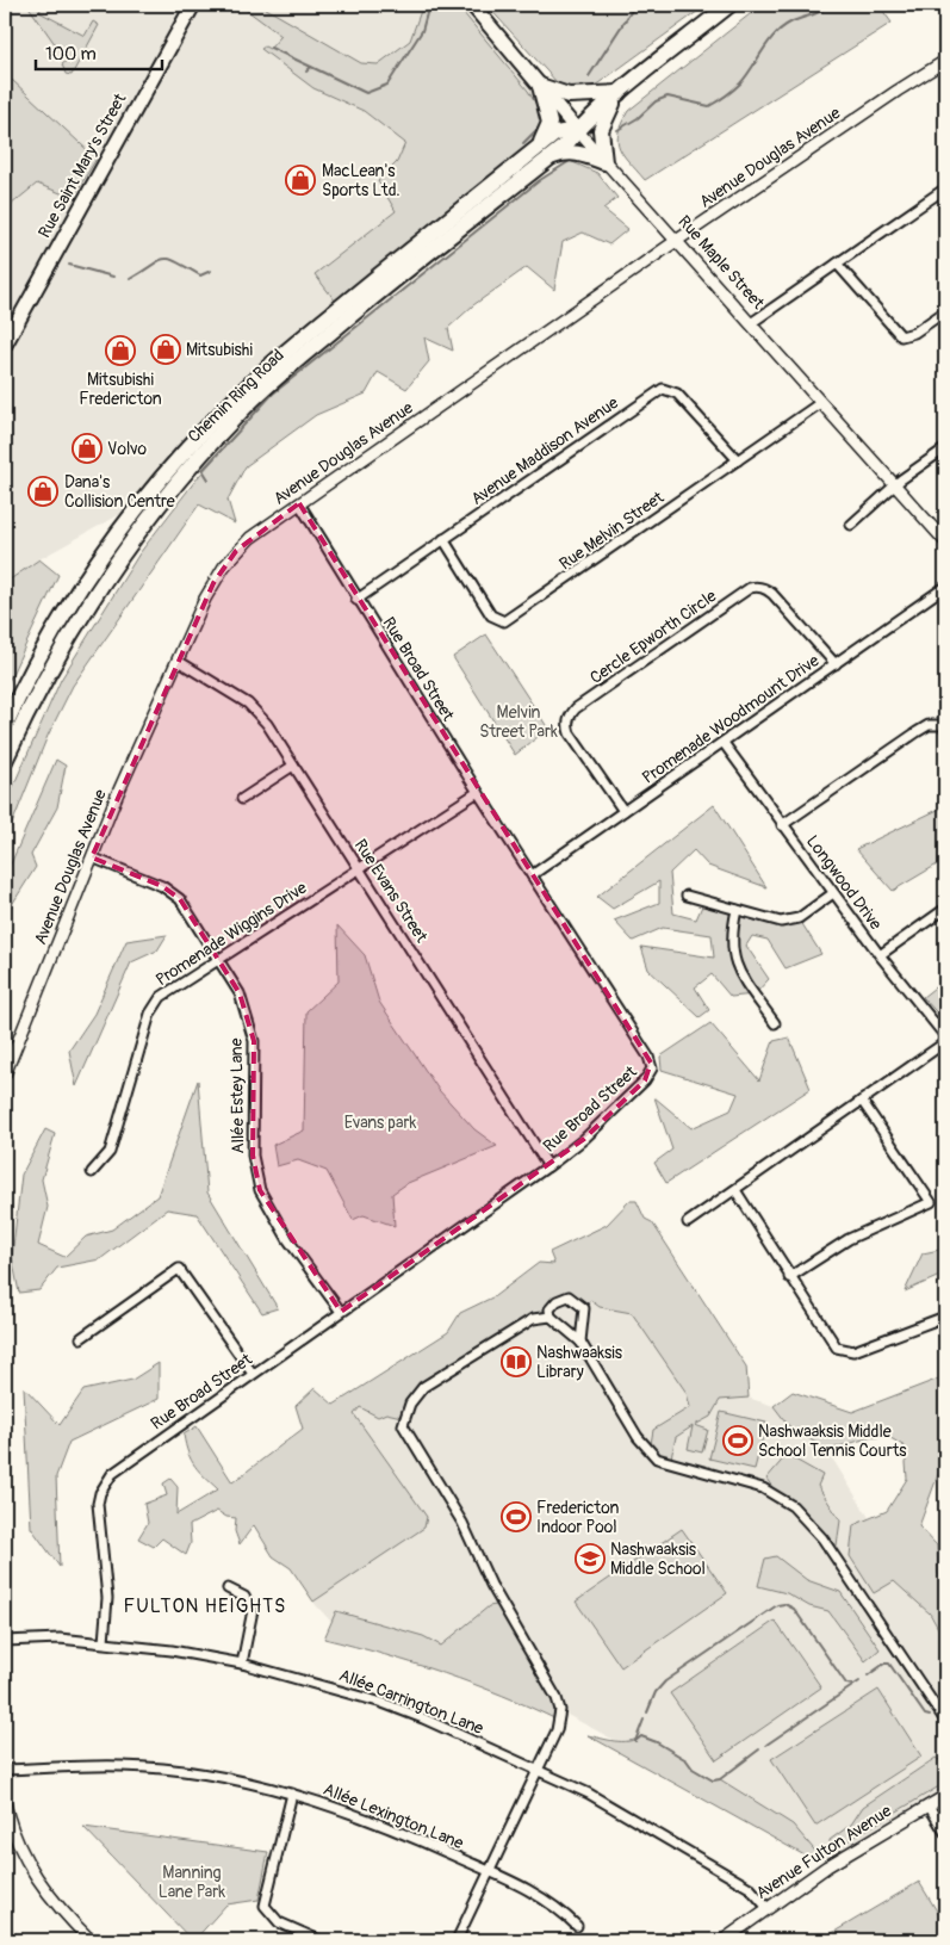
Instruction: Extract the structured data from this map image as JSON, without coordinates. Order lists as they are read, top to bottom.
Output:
{
  "streets": {
    "highway": ["Chemin Ring Road"],
    "main road": ["Rue Saint Mary's Street", "Rue Maple Street"],
    "street": [
      "Avenue Douglas Avenue",
      "Avenue Maddison Avenue",
      "Rue Melvin Street",
      "Cercle Epworth Circle",
      "Rue Broad Street",
      "Promenade Woodmount Drive",
      "Longwood Drive",
      "Rue Evans Street",
      "Promenade Wiggins Drive",
      "Allée Estey Lane",
      "Allée Carrington Lane",
      "Allée Lexington Lane",
      "Avenue Fulton Avenue"
    ]
  },
  "crossings": [
    ["Avenue Douglas Avenue", "Rue Maple Street"],
    ["Avenue Douglas Avenue", "Rue Broad Street"],
    ["Avenue Douglas Avenue", "Rue Evans Street"],
    ["Avenue Douglas Avenue", "Allée Estey Lane"],
    ["Rue Maple Street", "Chemin Ring Road"],
    ["Rue Maple Street", "Rue Melvin Street"],
    ["Avenue Maddison Avenue", "Rue Melvin Street"],
    ["Avenue Maddison Avenue", "Rue Broad Street"],
    ["Cercle Epworth Circle", "Promenade Woodmount Drive"],
    ["Rue Broad Street", "Promenade Woodmount Drive"],
    ["Rue Broad Street", "Rue Evans Street"],
    ["Rue Broad Street", "Promenade Wiggins Drive"],
    ["Rue Broad Street", "Allée Estey Lane"],
    ["Rue Broad Street", "Allée Carrington Lane"],
    ["Promenade Woodmount Drive", "Longwood Drive"],
    ["Rue Evans Street", "Promenade Wiggins Drive"],
    ["Promenade Wiggins Drive", "Allée Estey Lane"],
    ["Allée Carrington Lane", "Avenue Fulton Avenue"]
  ],
  "districts": ["FULTON HEIGHTS"],
  "parks": ["Melvin Street Park", "Evans park", "Manning Lane Park"],
  "places": {
    "shop": [
      "MacLean's Sports Ltd.",
      "Mitsubishi",
      "Mitsubishi Fredericton",
      "Volvo",
      "Dana's Collision Centre"
    ],
    "library": ["Nashwaaksis Library"],
    "sports": ["Nashwaaksis Middle School Tennis Courts", "Fredericton Indoor Pool"],
    "school or university": ["Nashwaaksis Middle School"]
  },
  "scale_bar": "100 m"
}
